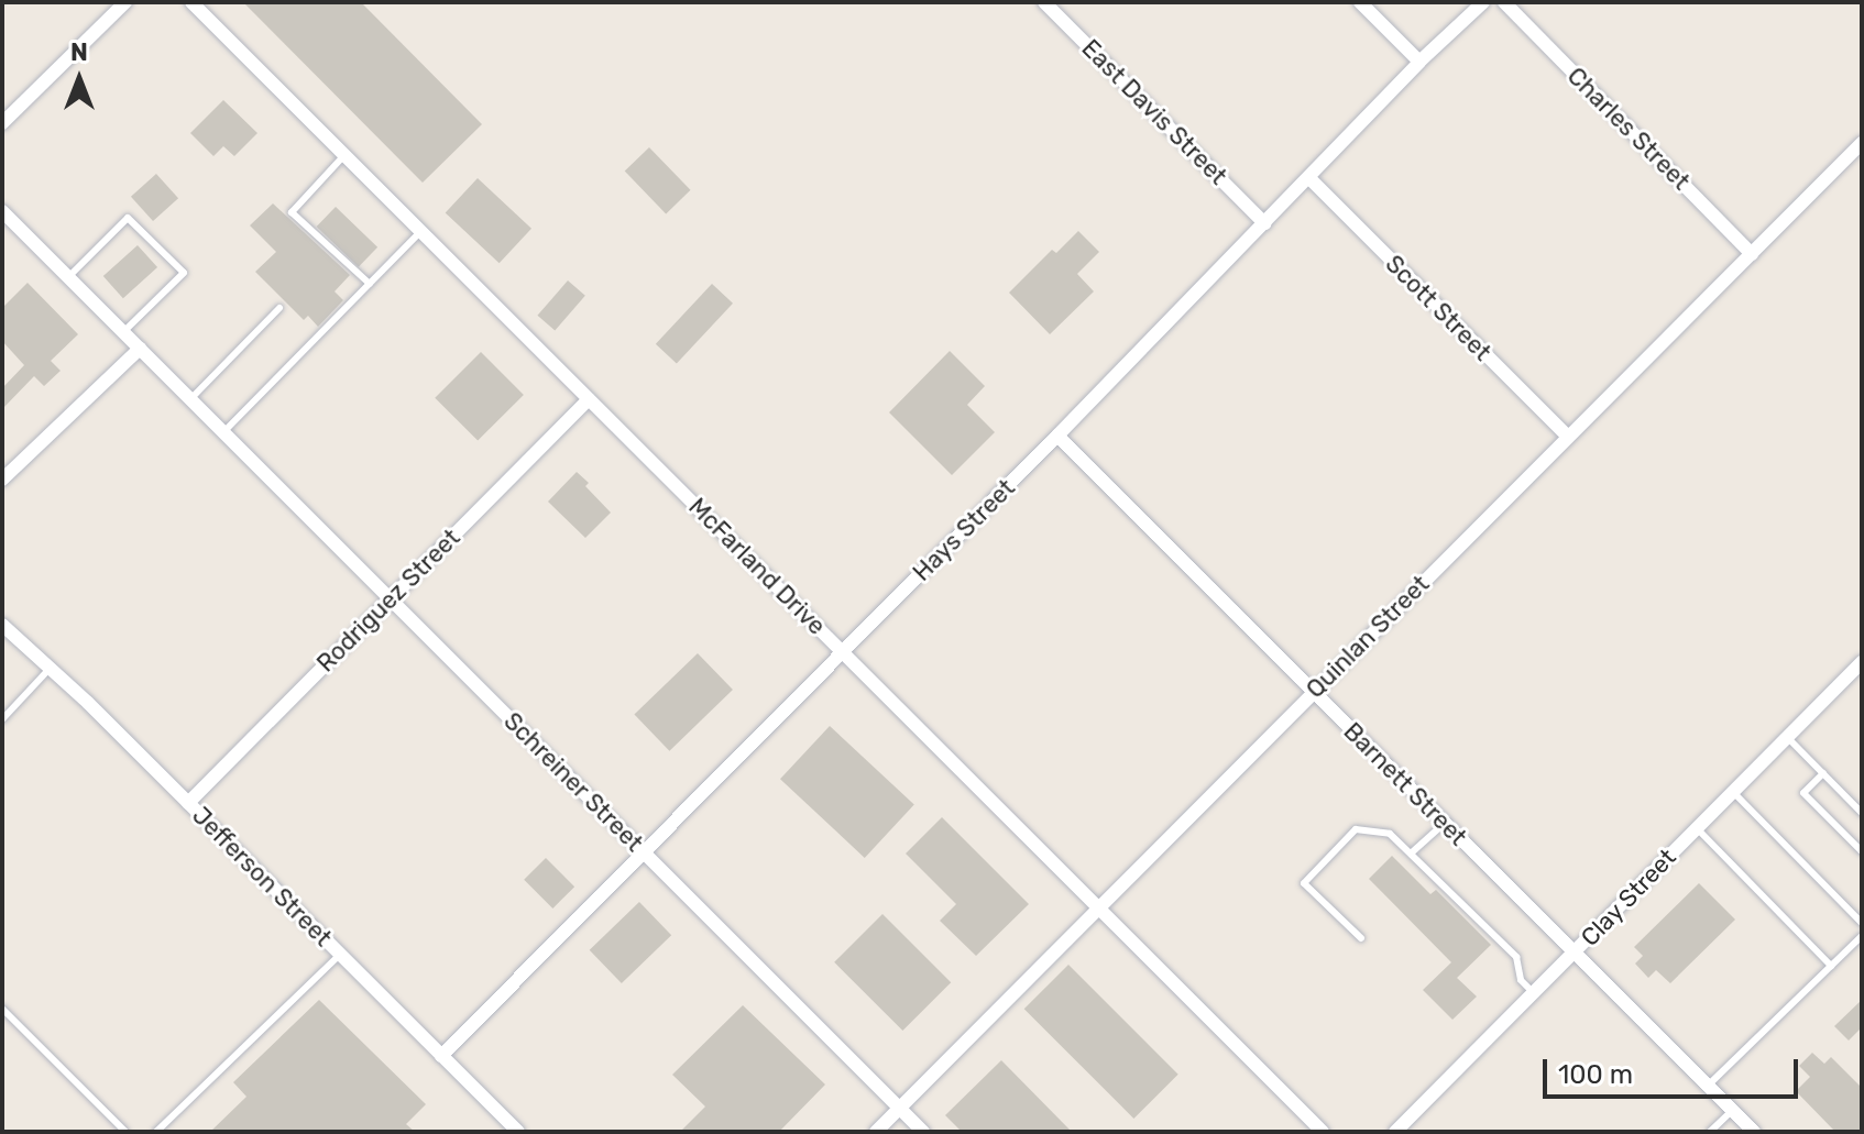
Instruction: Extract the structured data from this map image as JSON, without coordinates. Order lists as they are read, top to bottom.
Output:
{
  "streets": {
    "street": [
      "East Davis Street",
      "Charles Street",
      "Scott Street",
      "Hays Street",
      "McFarland Drive",
      "Rodriguez Street",
      "Quinlan Street",
      "Schreiner Street",
      "Barnett Street",
      "Jefferson Street",
      "Clay Street"
    ]
  },
  "crossings": [
    ["East Davis Street", "Hays Street"],
    ["Charles Street", "Quinlan Street"],
    ["Scott Street", "Hays Street"],
    ["Scott Street", "Quinlan Street"],
    ["Hays Street", "McFarland Drive"],
    ["Hays Street", "Schreiner Street"],
    ["Hays Street", "Barnett Street"],
    ["Hays Street", "Jefferson Street"],
    ["McFarland Drive", "Rodriguez Street"],
    ["McFarland Drive", "Quinlan Street"],
    ["Rodriguez Street", "Schreiner Street"],
    ["Rodriguez Street", "Jefferson Street"],
    ["Quinlan Street", "Schreiner Street"],
    ["Quinlan Street", "Barnett Street"],
    ["Barnett Street", "Clay Street"]
  ],
  "scale_bar": "100 m",
  "north": "top"
}
